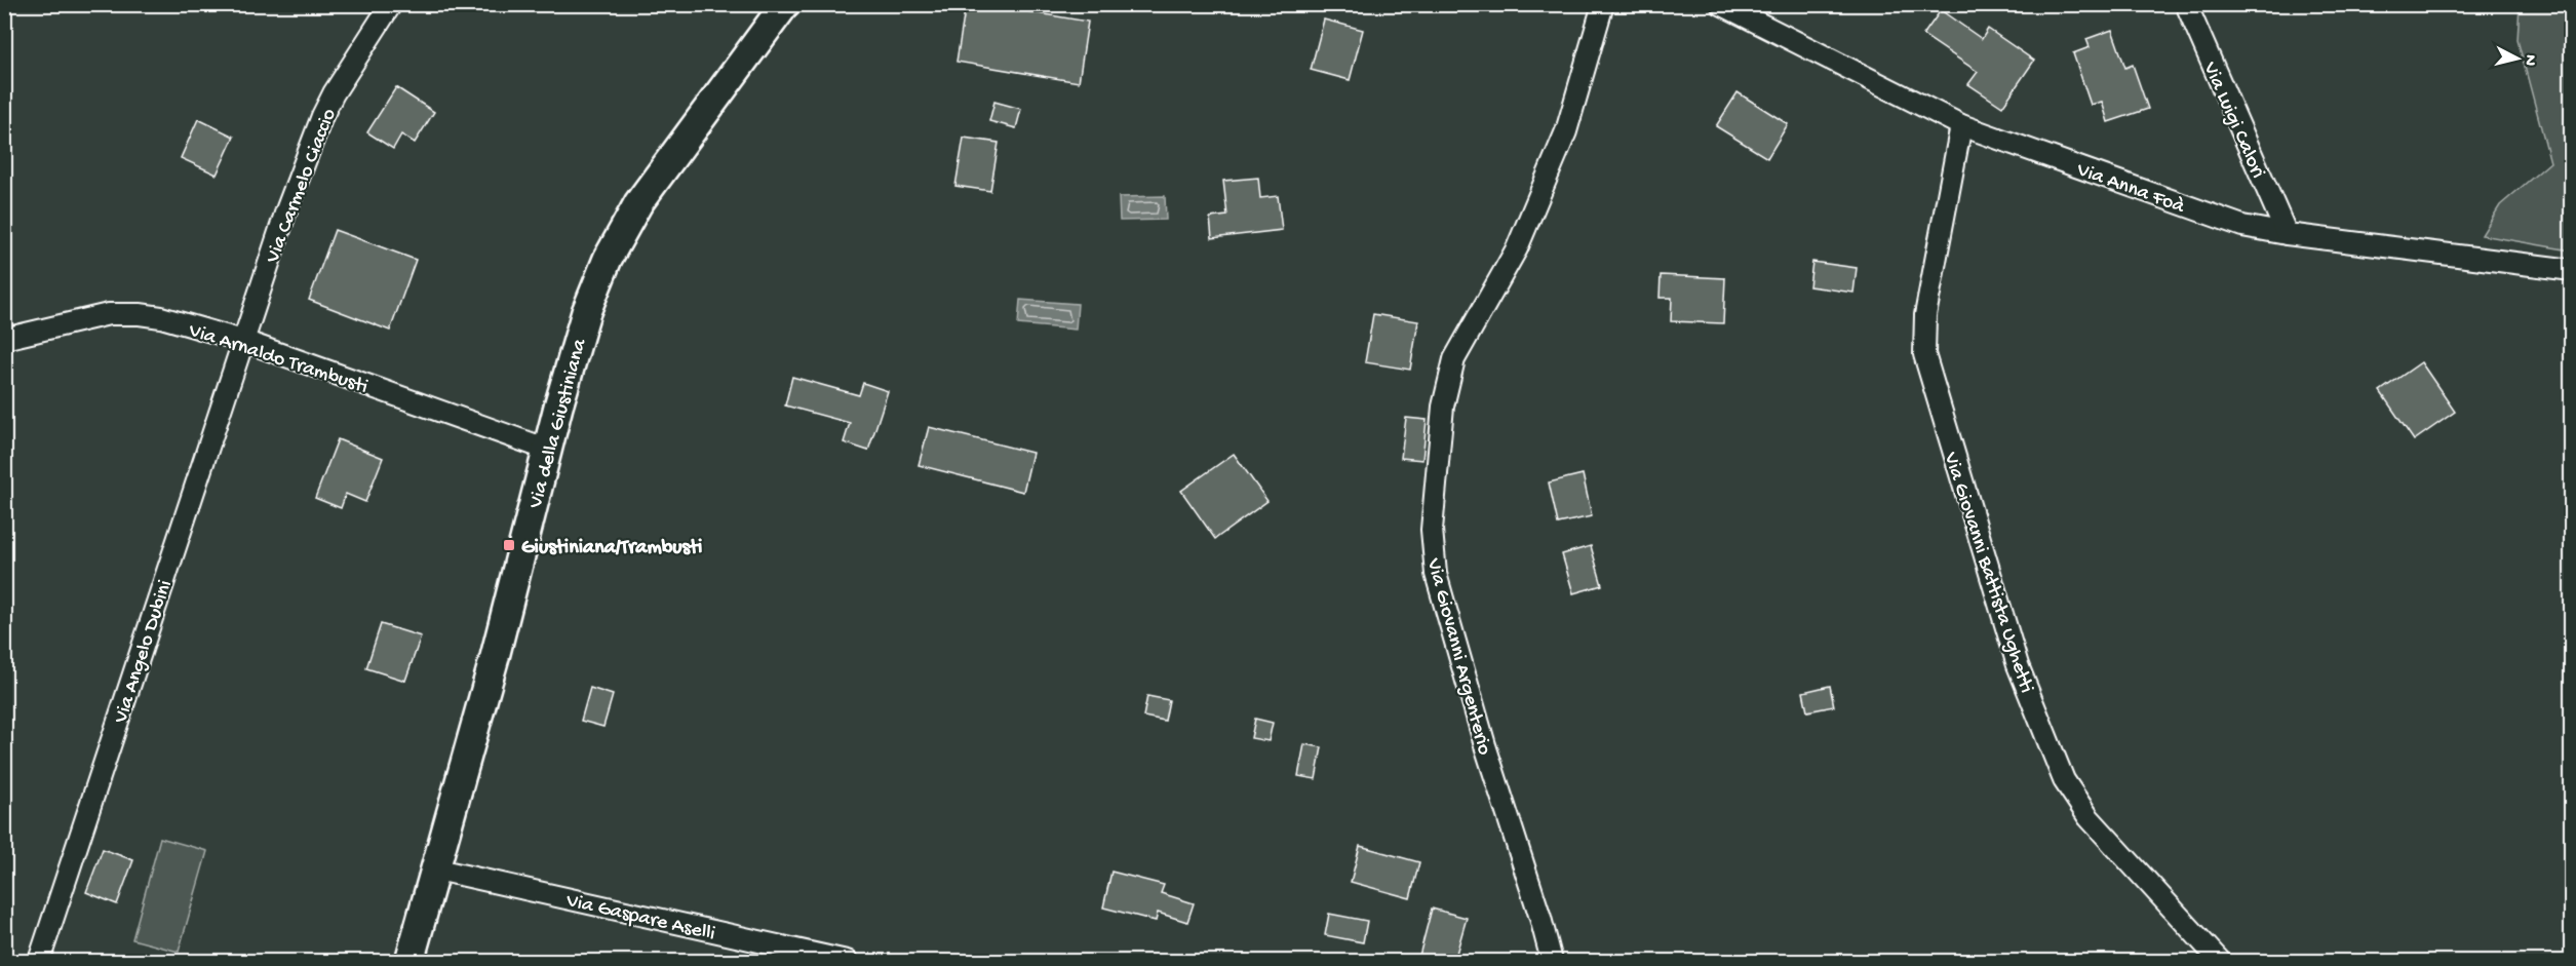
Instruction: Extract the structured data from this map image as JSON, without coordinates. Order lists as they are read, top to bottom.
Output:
{
  "streets": {
    "street": [
      "Via Luigi Calori",
      "Via Carmelo Ciaccio",
      "Via Anna Foà",
      "Via Arnaldo Trambusti",
      "Via della Giustiniana",
      "Via Giovanni Battista Ughetti",
      "Via Angelo Dubini",
      "Via Giovanni Argenterio",
      "Via Gaspare Aselli"
    ]
  },
  "crossings": [
    ["Via Luigi Calori", "Via Anna Foà"],
    ["Via Carmelo Ciaccio", "Via Arnaldo Trambusti"],
    ["Via Carmelo Ciaccio", "Via Angelo Dubini"],
    ["Via Anna Foà", "Via Giovanni Battista Ughetti"],
    ["Via Arnaldo Trambusti", "Via della Giustiniana"],
    ["Via Arnaldo Trambusti", "Via Angelo Dubini"],
    ["Via della Giustiniana", "Via Gaspare Aselli"]
  ],
  "places": {
    "transit": ["Giustiniana/Trambusti"]
  },
  "north": "right"
}
